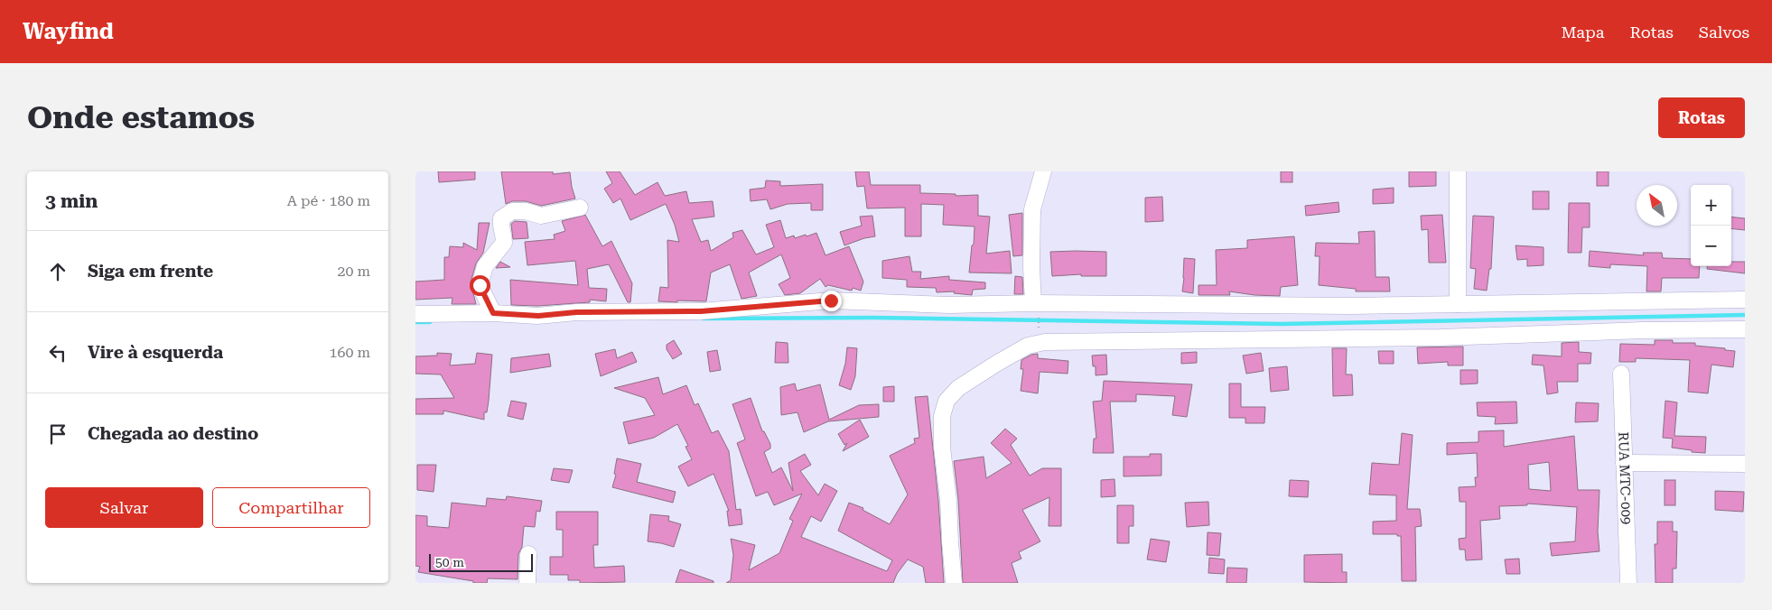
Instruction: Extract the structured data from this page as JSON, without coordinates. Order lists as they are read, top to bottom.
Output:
{
  "streets": {
    "street": ["RUA MTC-009"]
  },
  "scale_bar": "50 m",
  "north": "top left",
  "page": {
    "header": "Wayfind",
    "nav": ["Mapa", "Rotas", "Salvos"],
    "buttons": [
      "Rotas",
      ["Salvar", "Compartilhar"]
    ],
    "title": "Onde estamos",
    "heading": ["3 min", "A pé · 180 m"],
    "map_buttons": ["+", "−"],
    "list": [
      ["Siga em frente", "20 m"],
      ["Vire à esquerda", "160 m"],
      "Chegada ao destino"
    ],
    "scale": "50 m"
  }
}
